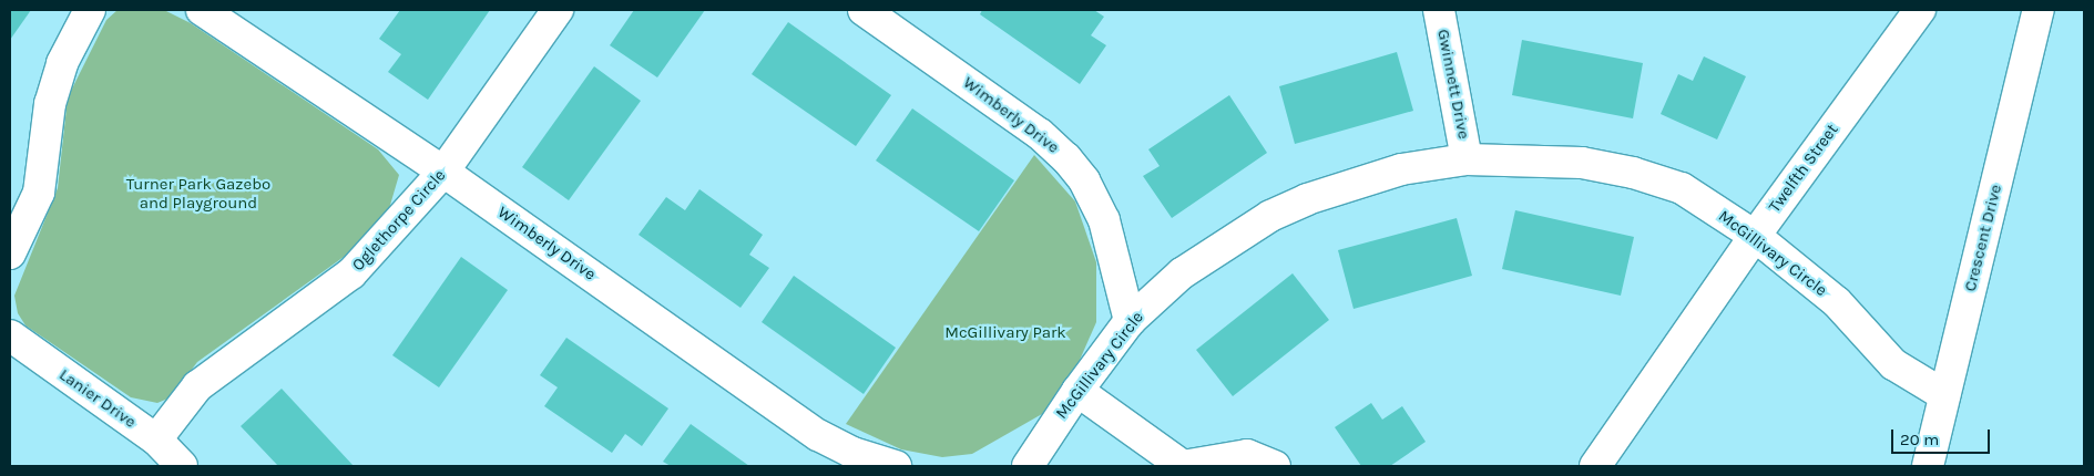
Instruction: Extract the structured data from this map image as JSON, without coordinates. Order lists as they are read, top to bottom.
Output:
{
  "streets": {
    "street": [
      "Gwinnett Drive",
      "Wimberly Drive",
      "Twelfth Street",
      "Oglethorpe Circle",
      "Crescent Drive",
      "McGillivary Circle",
      "Lanier Drive"
    ]
  },
  "crossings": [
    ["Gwinnett Drive", "McGillivary Circle"],
    ["Wimberly Drive", "Oglethorpe Circle"],
    ["Wimberly Drive", "McGillivary Circle"],
    ["Twelfth Street", "McGillivary Circle"],
    ["Oglethorpe Circle", "Lanier Drive"],
    ["Crescent Drive", "McGillivary Circle"]
  ],
  "parks": ["Turner Park Gazebo and Playground", "McGillivary Park"],
  "scale_bar": "20 m"
}
